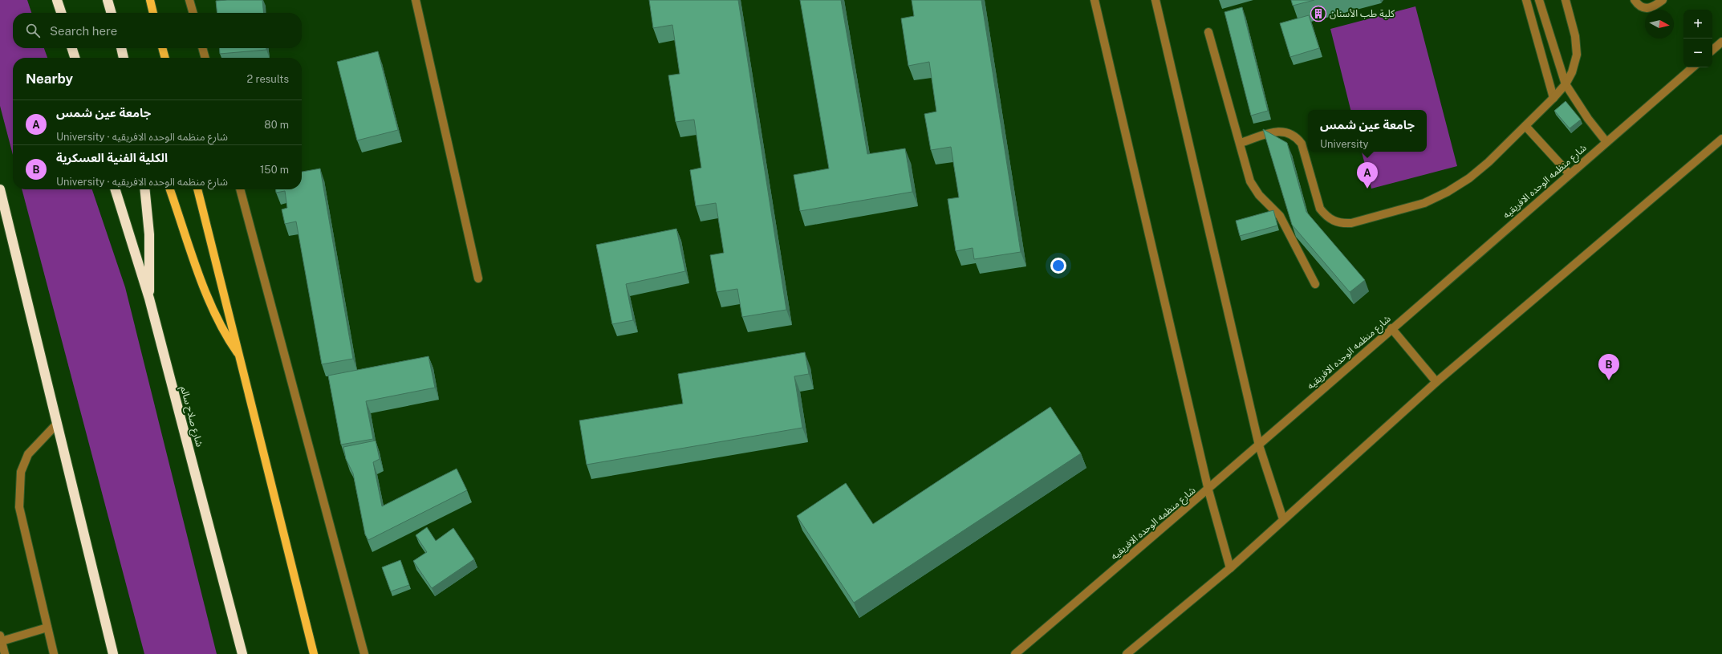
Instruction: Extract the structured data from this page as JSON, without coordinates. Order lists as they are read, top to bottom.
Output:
{
  "streets": {
    "highway": ["شارع صلاح سالم"],
    "street": ["شارع منظمه الوحده الافريقيه"]
  },
  "places": {
    "building": ["كلية طب الأسنان"]
  },
  "north": "right",
  "page": {
    "map_buttons": ["+", "−"],
    "search": "Search here",
    "heading": ["Nearby", "2 results"],
    "list": [
      {
        "mark": "A",
        "name": "جامعة عين شمس",
        "note": "University · شارع منظمه الوحده الافريقيه",
        "value": "80 m"
      },
      {
        "mark": "B",
        "name": "الكلية الفنية العسكرية",
        "note": "University · شارع منظمه الوحده الافريقيه",
        "value": "150 m"
      }
    ],
    "popup": ["جامعة عين شمس", "University"],
    "pins": ["A", "B"]
  }
}
